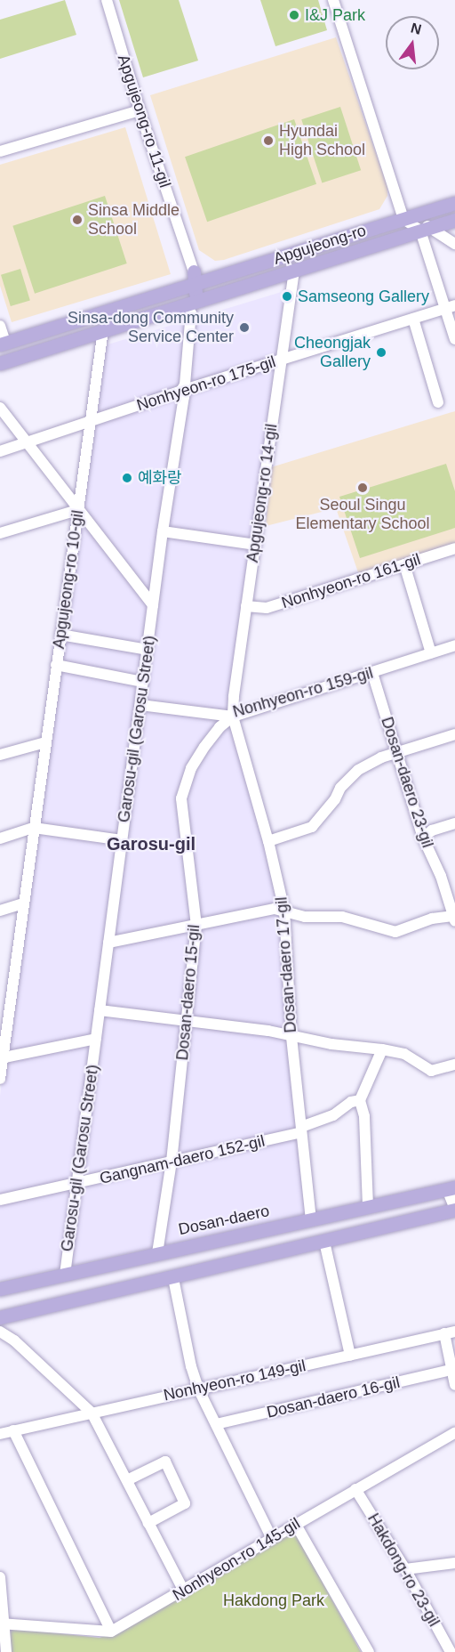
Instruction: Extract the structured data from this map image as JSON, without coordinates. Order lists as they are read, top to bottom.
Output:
{
  "streets": {
    "main road": ["Apgujeong-ro", "Dosan-daero"],
    "street": [
      "Apgujeong-ro 11-gil",
      "Nonhyeon-ro 175-gil",
      "Apgujeong-ro 14-gil",
      "Apgujeong-ro 10-gil",
      "Nonhyeon-ro 161-gil",
      "Nonhyeon-ro 159-gil",
      "Garosu-gil (Garosu Street)",
      "Dosan-daero 23-gil",
      "Dosan-daero 17-gil",
      "Dosan-daero 15-gil",
      "Gangnam-daero 152-gil",
      "Nonhyeon-ro 149-gil",
      "Dosan-daero 16-gil",
      "Nonhyeon-ro 145-gil",
      "Hakdong-ro 23-gil"
    ]
  },
  "crossings": [
    ["Apgujeong-ro", "Apgujeong-ro 14-gil"],
    ["Apgujeong-ro", "Apgujeong-ro 10-gil"],
    ["Apgujeong-ro", "Garosu-gil (Garosu Street)"],
    ["Nonhyeon-ro 175-gil", "Apgujeong-ro 14-gil"],
    ["Nonhyeon-ro 175-gil", "Apgujeong-ro 10-gil"],
    ["Nonhyeon-ro 175-gil", "Garosu-gil (Garosu Street)"],
    ["Apgujeong-ro 14-gil", "Nonhyeon-ro 161-gil"],
    ["Apgujeong-ro 14-gil", "Nonhyeon-ro 159-gil"],
    ["Apgujeong-ro 14-gil", "Dosan-daero 17-gil"],
    ["Apgujeong-ro 14-gil", "Dosan-daero 15-gil"],
    ["Nonhyeon-ro 159-gil", "Garosu-gil (Garosu Street)"],
    ["Nonhyeon-ro 159-gil", "Dosan-daero 23-gil"],
    ["Nonhyeon-ro 159-gil", "Dosan-daero 17-gil"],
    ["Nonhyeon-ro 159-gil", "Dosan-daero 15-gil"],
    ["Garosu-gil (Garosu Street)", "Gangnam-daero 152-gil"],
    ["Garosu-gil (Garosu Street)", "Dosan-daero"],
    ["Dosan-daero 17-gil", "Dosan-daero 15-gil"],
    ["Dosan-daero 17-gil", "Gangnam-daero 152-gil"],
    ["Dosan-daero 17-gil", "Dosan-daero"],
    ["Dosan-daero 15-gil", "Gangnam-daero 152-gil"],
    ["Dosan-daero 15-gil", "Dosan-daero"],
    ["Nonhyeon-ro 145-gil", "Hakdong-ro 23-gil"]
  ],
  "districts": ["Garosu-gil"],
  "parks": ["Hakdong Park"],
  "places": [
    "I&J Park",
    "Hyundai High School",
    "Sinsa Middle School",
    "Samseong Gallery",
    "Sinsa-dong Community Service Center",
    "Cheongjak Gallery",
    "예화랑",
    "Seoul Singu Elementary School"
  ],
  "north": "top"
}
